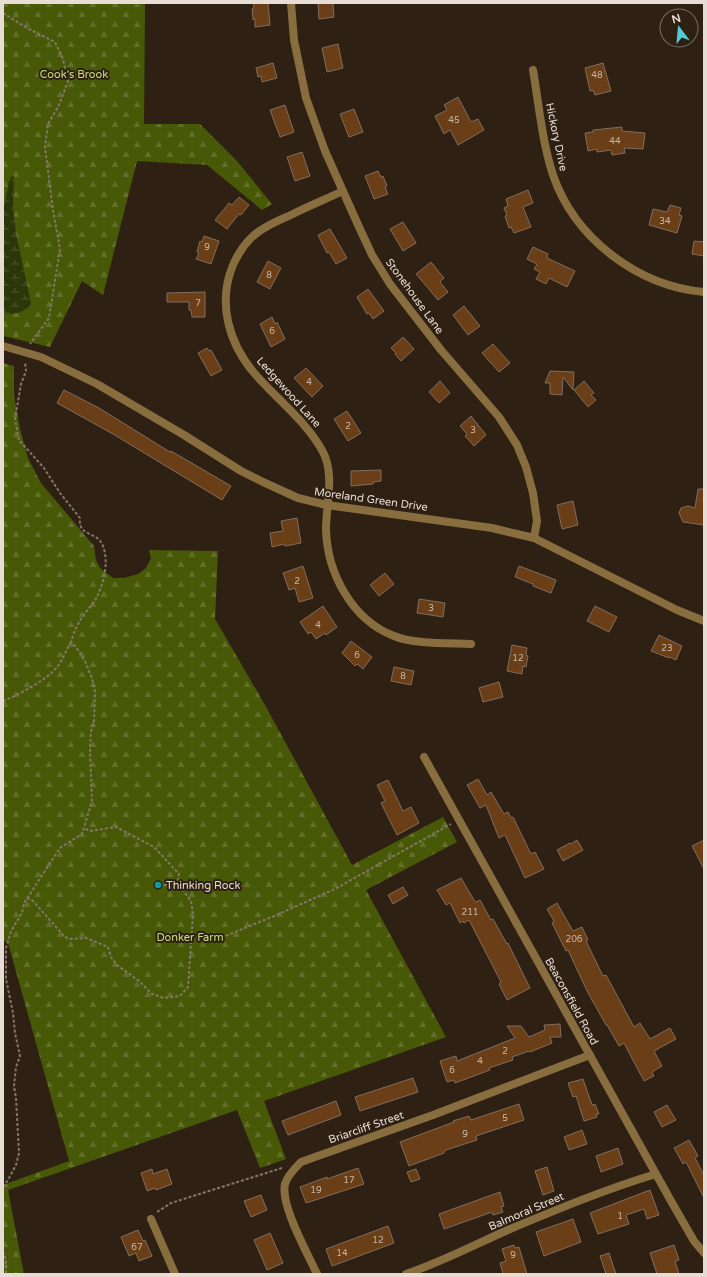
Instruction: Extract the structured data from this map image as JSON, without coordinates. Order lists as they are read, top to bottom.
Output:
{
  "streets": {
    "street": [
      "Hickory Drive",
      "Stonehouse Lane",
      "Ledgewood Lane",
      "Moreland Green Drive",
      "Beaconsfield Road",
      "Briarcliff Street",
      "Balmoral Street"
    ]
  },
  "crossings": [
    ["Stonehouse Lane", "Ledgewood Lane"],
    ["Stonehouse Lane", "Moreland Green Drive"],
    ["Ledgewood Lane", "Moreland Green Drive"],
    ["Beaconsfield Road", "Briarcliff Street"],
    ["Beaconsfield Road", "Balmoral Street"]
  ],
  "parks": ["Cook's Brook", "Donker Farm"],
  "places": ["Thinking Rock"],
  "house_numbers": [
    "48",
    "45",
    "44",
    "34",
    "9",
    "8",
    "7",
    "6",
    "4",
    "2",
    "3",
    "2",
    "3",
    "4",
    "23",
    "6",
    "12",
    "8",
    "211",
    "206",
    "2",
    "4",
    "6",
    "5",
    "9",
    "17",
    "19",
    "1",
    "12",
    "67",
    "14",
    "9"
  ],
  "north": "top"
}
